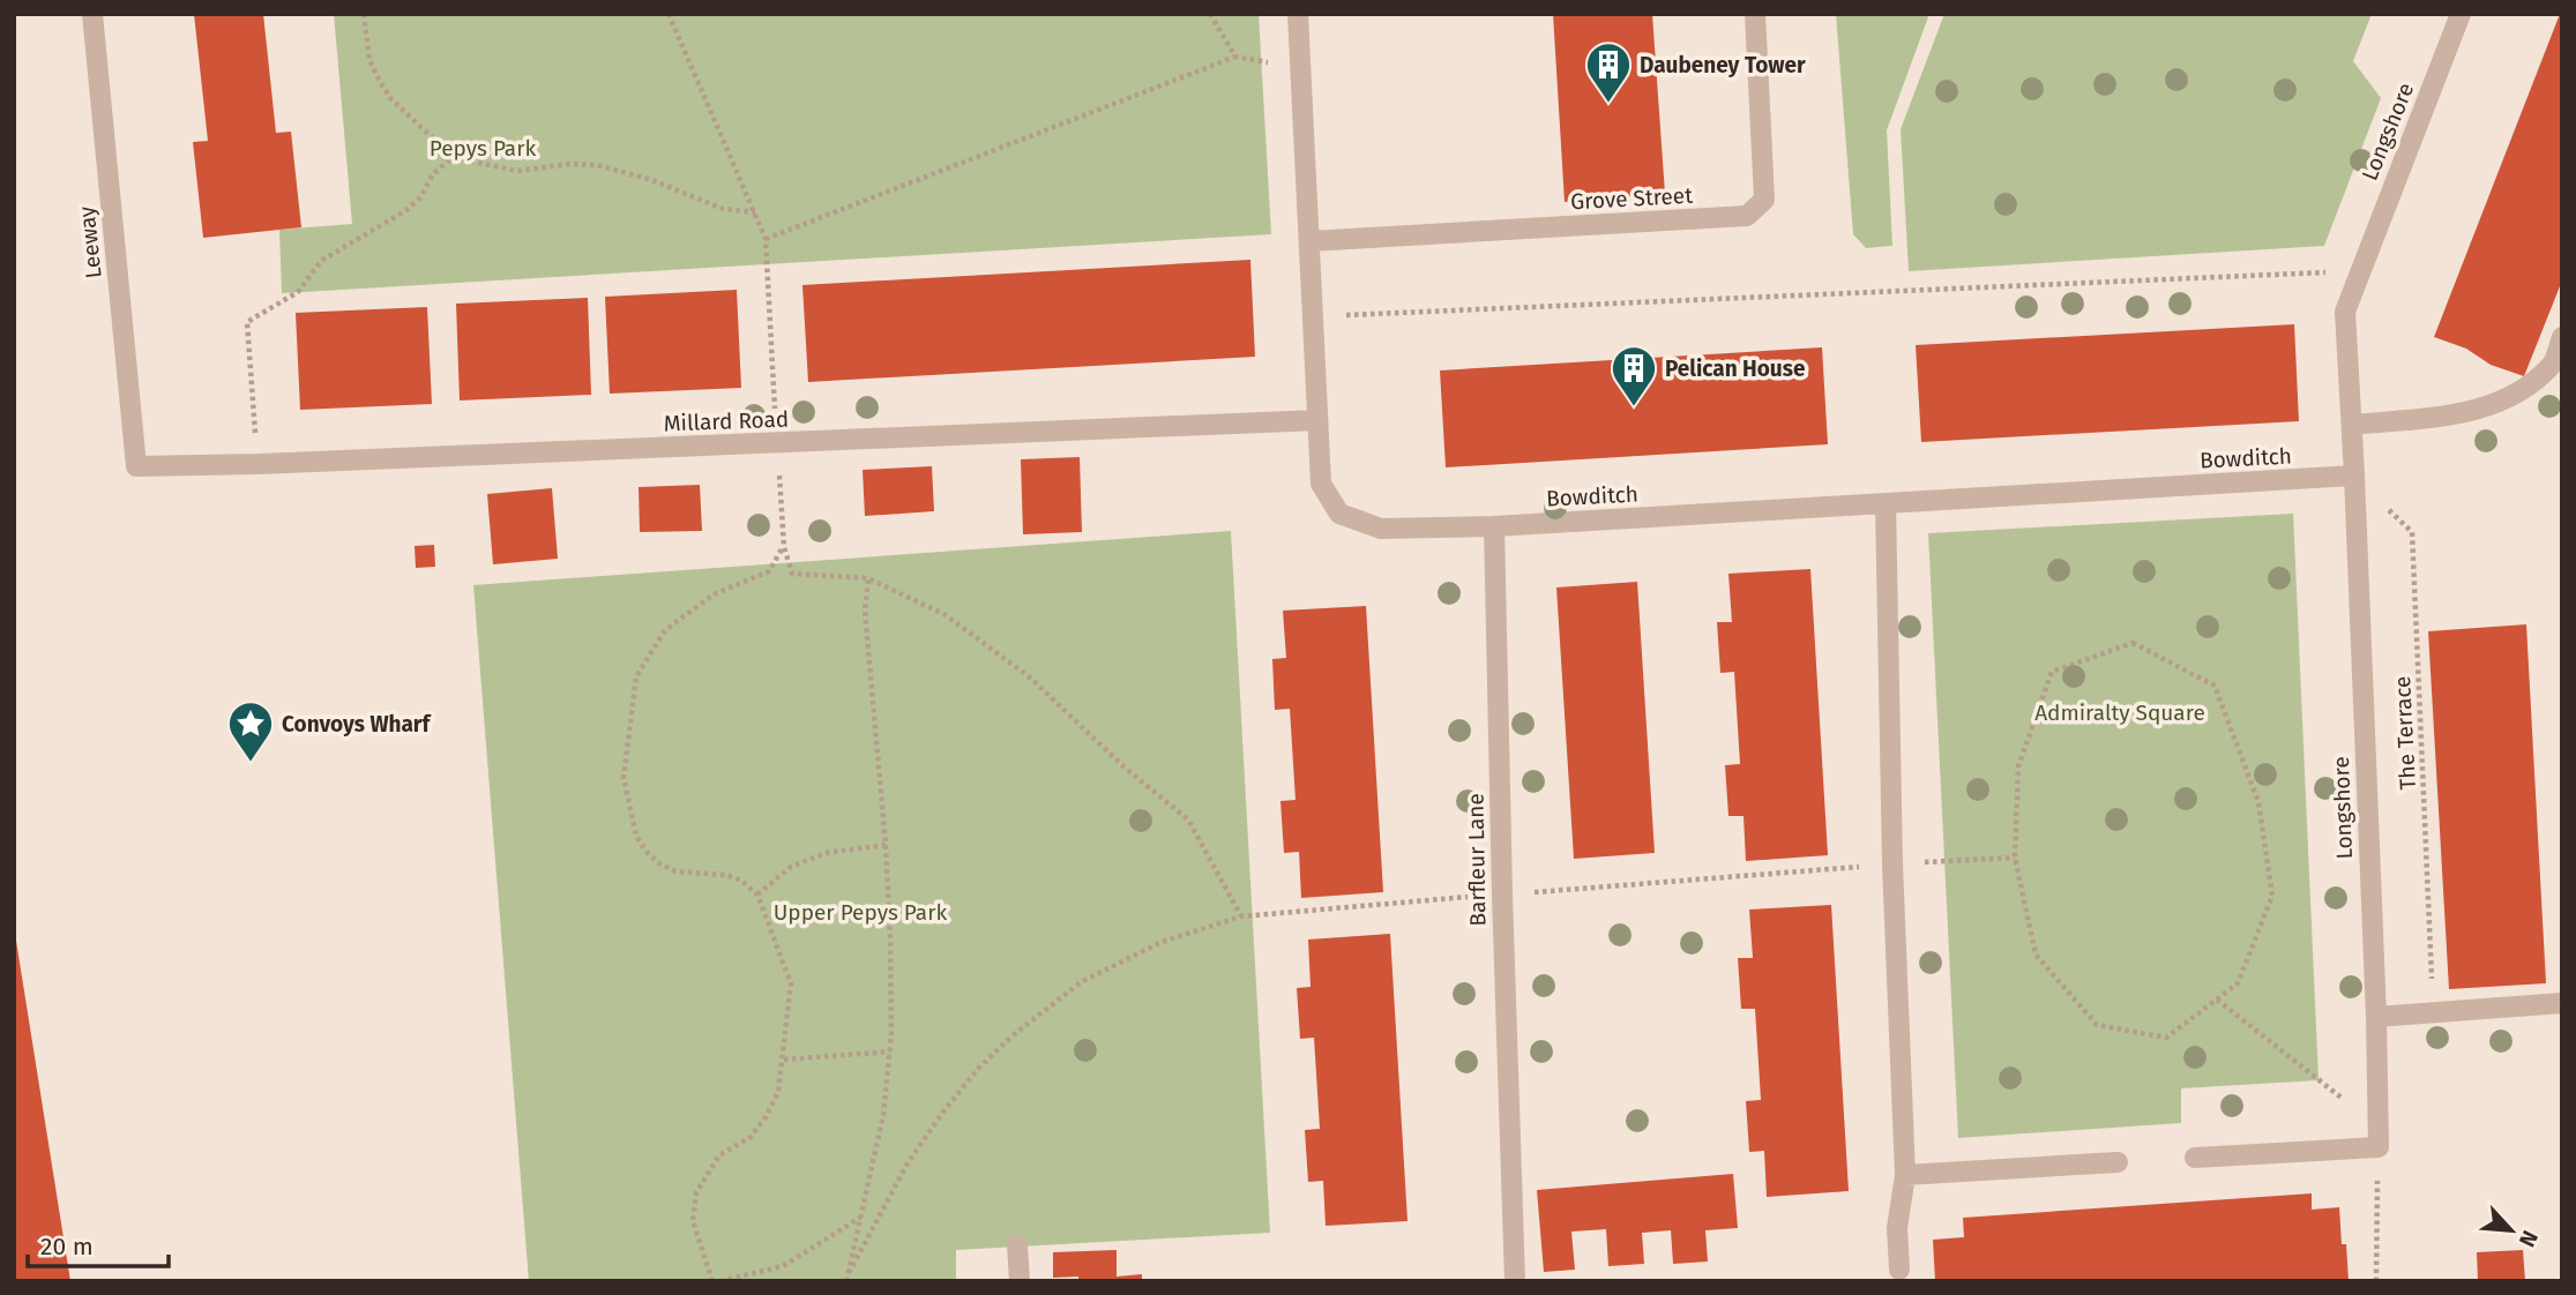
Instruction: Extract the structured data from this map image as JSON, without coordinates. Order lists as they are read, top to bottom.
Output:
{
  "streets": {
    "street": [
      "Longshore",
      "Grove Street",
      "Leeway",
      "Millard Road",
      "Bowditch",
      "Barfleur Lane"
    ],
    "path": ["The Terrace"]
  },
  "crossings": [
    ["Longshore", "Bowditch"],
    ["Longshore", "The Terrace"],
    ["Grove Street", "Bowditch"],
    ["Leeway", "Millard Road"],
    ["Millard Road", "Bowditch"],
    ["Bowditch", "The Terrace"],
    ["Bowditch", "Barfleur Lane"]
  ],
  "parks": ["Pepys Park", "Admiralty Square", "Upper Pepys Park"],
  "places": {
    "building": ["Daubeney Tower", "Pelican House"],
    "place": ["Convoys Wharf"]
  },
  "scale_bar": "20 m",
  "north": "bottom right"
}
